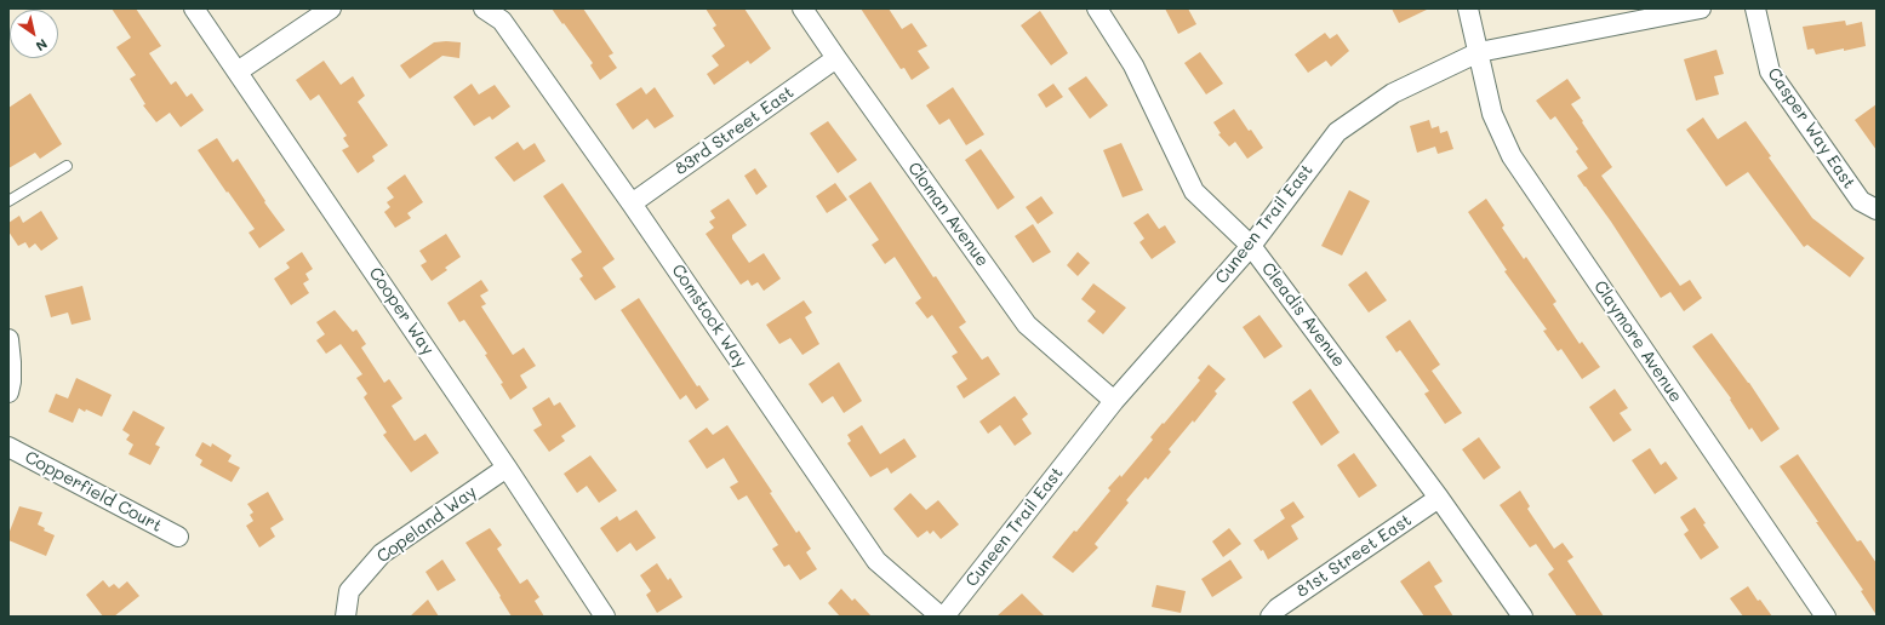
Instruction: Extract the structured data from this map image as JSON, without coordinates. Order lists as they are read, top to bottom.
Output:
{
  "streets": {
    "street": [
      "Casper Way East",
      "83rd Street East",
      "Cloman Avenue",
      "Cuneen Trail East",
      "Cooper Way",
      "Cleadis Avenue",
      "Comstock Way",
      "Claymore Avenue",
      "Copperfield Court",
      "Copeland Way",
      "81st Street East"
    ]
  },
  "crossings": [
    ["83rd Street East", "Cloman Avenue"],
    ["83rd Street East", "Comstock Way"],
    ["Cloman Avenue", "Cuneen Trail East"],
    ["Cuneen Trail East", "Cleadis Avenue"],
    ["Cuneen Trail East", "Claymore Avenue"],
    ["Cooper Way", "Copeland Way"],
    ["Cleadis Avenue", "81st Street East"]
  ],
  "north": "bottom right"
}
